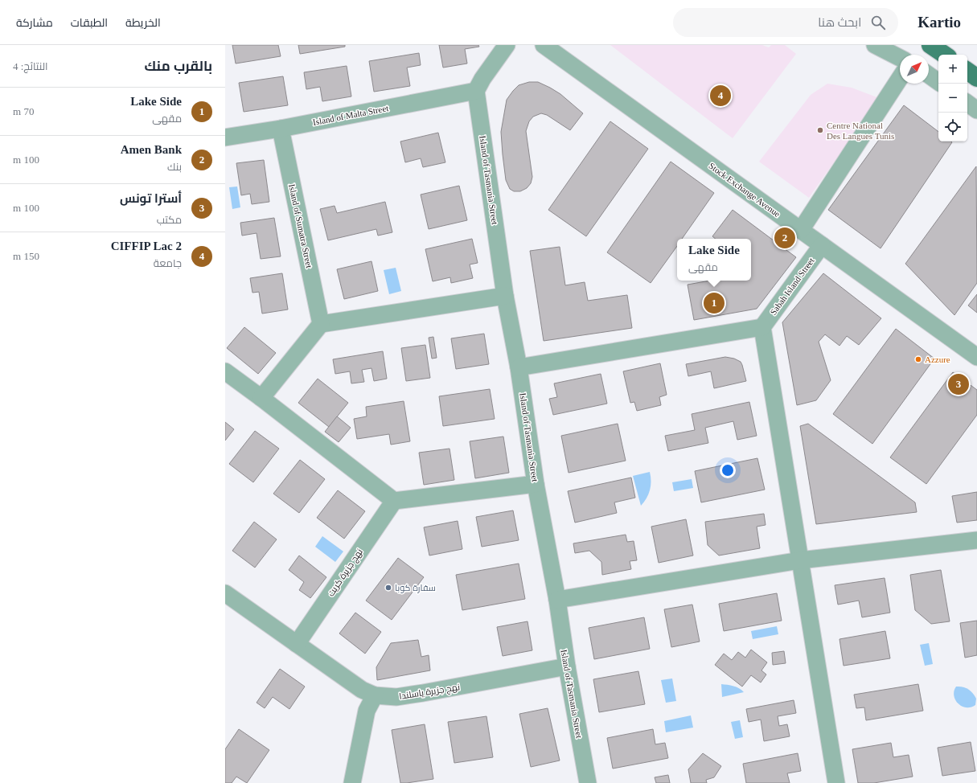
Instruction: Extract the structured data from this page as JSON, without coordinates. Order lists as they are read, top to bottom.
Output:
{
  "streets": {
    "street": [
      "Island of Malta Street",
      "Island of Tasmania Street",
      "Stock Exchange Avenue",
      "Island of Sumatra Street",
      "Sabah Island Street",
      "نهج جزيرة كريت",
      "نهج جزيرة ياسلندا"
    ]
  },
  "crossings": [
    ["Island of Malta Street", "Island of Tasmania Street"],
    ["Island of Malta Street", "Island of Sumatra Street"],
    ["Island of Tasmania Street", "نهج جزيرة ياسلندا"],
    ["Stock Exchange Avenue", "Sabah Island Street"],
    ["نهج جزيرة كريت", "نهج جزيرة ياسلندا"]
  ],
  "places": ["Centre National Des Langues Tunis", "Azzure", "سفارة كوبا"],
  "north": "top right",
  "page": {
    "header": "Kartio",
    "search": "ابحث هنا",
    "nav": ["الخريطة", "الطبقات", "مشاركة"],
    "heading": ["بالقرب منك", "النتائج: 4"],
    "map_buttons": ["+", "−"],
    "pins": [
      "4",
      "2",
      "1",
      "3"
    ],
    "list": [
      {
        "mark": "1",
        "name": "Lake Side",
        "note": "مقهى",
        "value": "70 m"
      },
      {
        "mark": "2",
        "name": "Amen Bank",
        "note": "بنك",
        "value": "100 m"
      },
      {
        "mark": "3",
        "name": "أسترا تونس",
        "note": "مكتب",
        "value": "100 m"
      },
      {
        "mark": "4",
        "name": "CIFFIP Lac 2",
        "note": "جامعة",
        "value": "150 m"
      }
    ],
    "popup": ["Lake Side", "مقهى"]
  }
}
